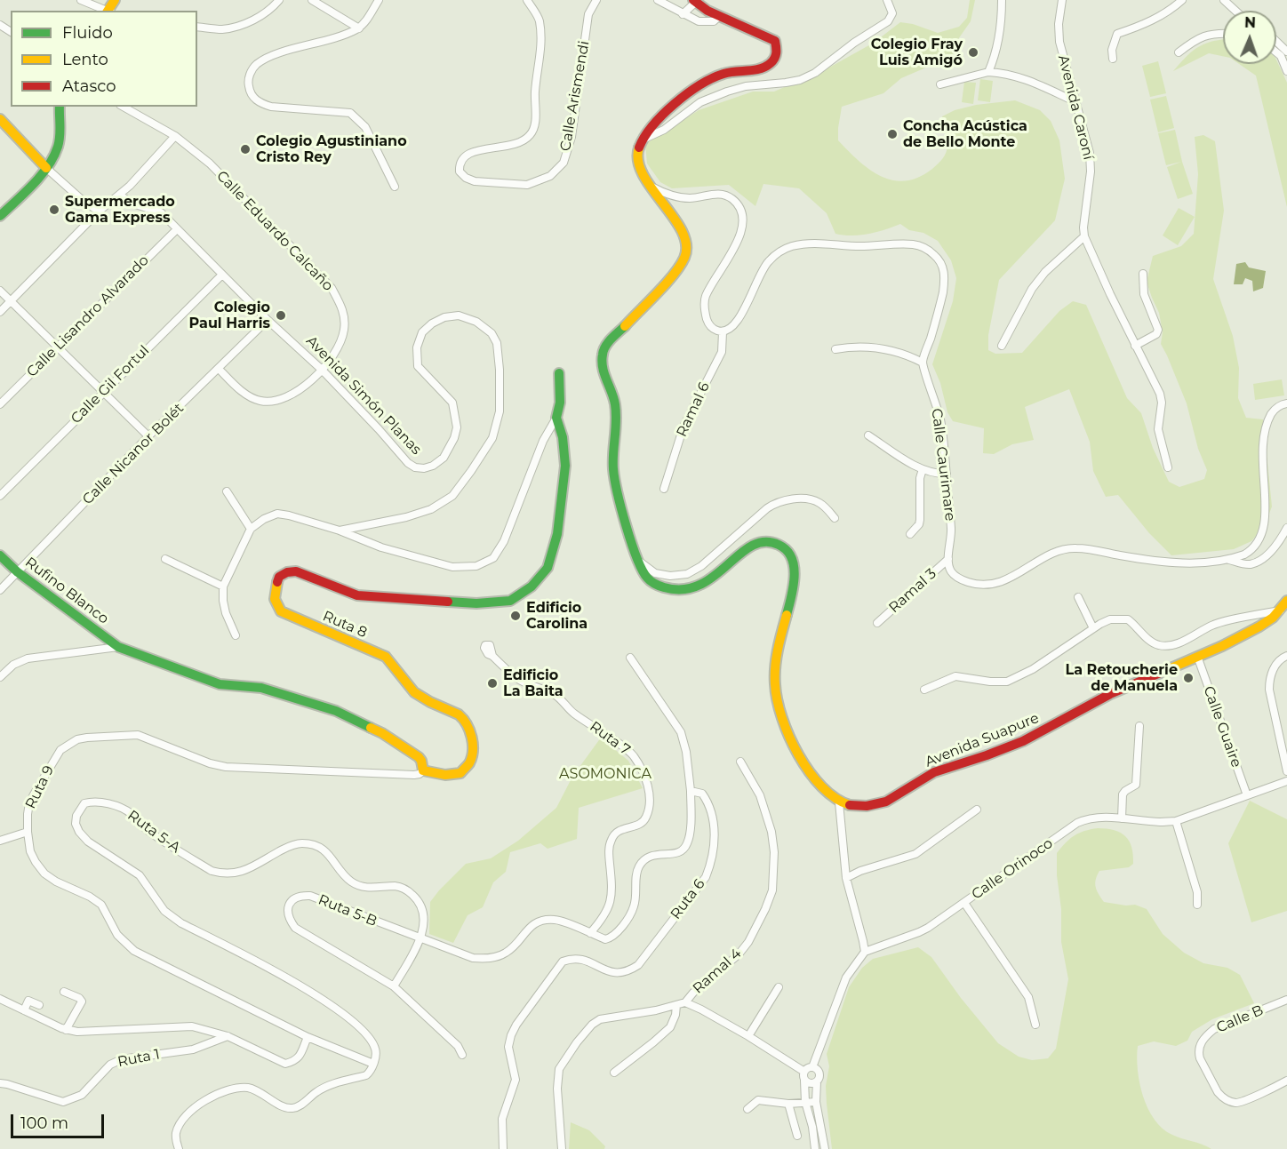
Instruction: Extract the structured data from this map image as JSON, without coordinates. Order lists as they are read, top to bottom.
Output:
{
  "streets": {
    "street": [
      "Calle Arismendi",
      "Avenida Caroní",
      "Calle Eduardo Calcaño",
      "Calle Lisandro Alvarado",
      "Calle Gil Fortul",
      "Avenida Simón Planas",
      "Ramal 6",
      "Calle Nicanor Bolét",
      "Calle Caurimare",
      "Rufino Blanco",
      "Ramal 3",
      "Ruta 8",
      "Calle Guaire",
      "Ruta 7",
      "Avenida Suapure",
      "Ruta 9",
      "Ruta 5-A",
      "Calle Orinoco",
      "Ruta 6",
      "Ruta 5-B",
      "Ramal 4",
      "Calle B",
      "Ruta 1"
    ]
  },
  "crossings": [
    ["Calle Eduardo Calcaño", "Avenida Simón Planas"],
    ["Calle Eduardo Calcaño", "Calle Nicanor Bolét"],
    ["Calle Lisandro Alvarado", "Avenida Simón Planas"],
    ["Calle Gil Fortul", "Avenida Simón Planas"],
    ["Avenida Simón Planas", "Calle Nicanor Bolét"],
    ["Calle Nicanor Bolét", "Rufino Blanco"],
    ["Calle Caurimare", "Ramal 3"],
    ["Ruta 8", "Ruta 9"],
    ["Calle Guaire", "Avenida Suapure"],
    ["Calle Guaire", "Calle Orinoco"],
    ["Ruta 9", "Ruta 5-A"],
    ["Ruta 5-A", "Ruta 5-B"]
  ],
  "parks": ["ASOMONICA"],
  "places": [
    "Colegio Fray Luis Amigó",
    "Concha Acústica de Bello Monte",
    "Colegio Agustiniano Cristo Rey",
    "Supermercado Gama Express",
    "Colegio Paul Harris",
    "Edificio Carolina",
    "La Retoucherie de Manuela",
    "Edificio La Baita"
  ],
  "legend": ["Fluido", "Lento", "Atasco"],
  "scale_bar": "100 m",
  "north": "top"
}
